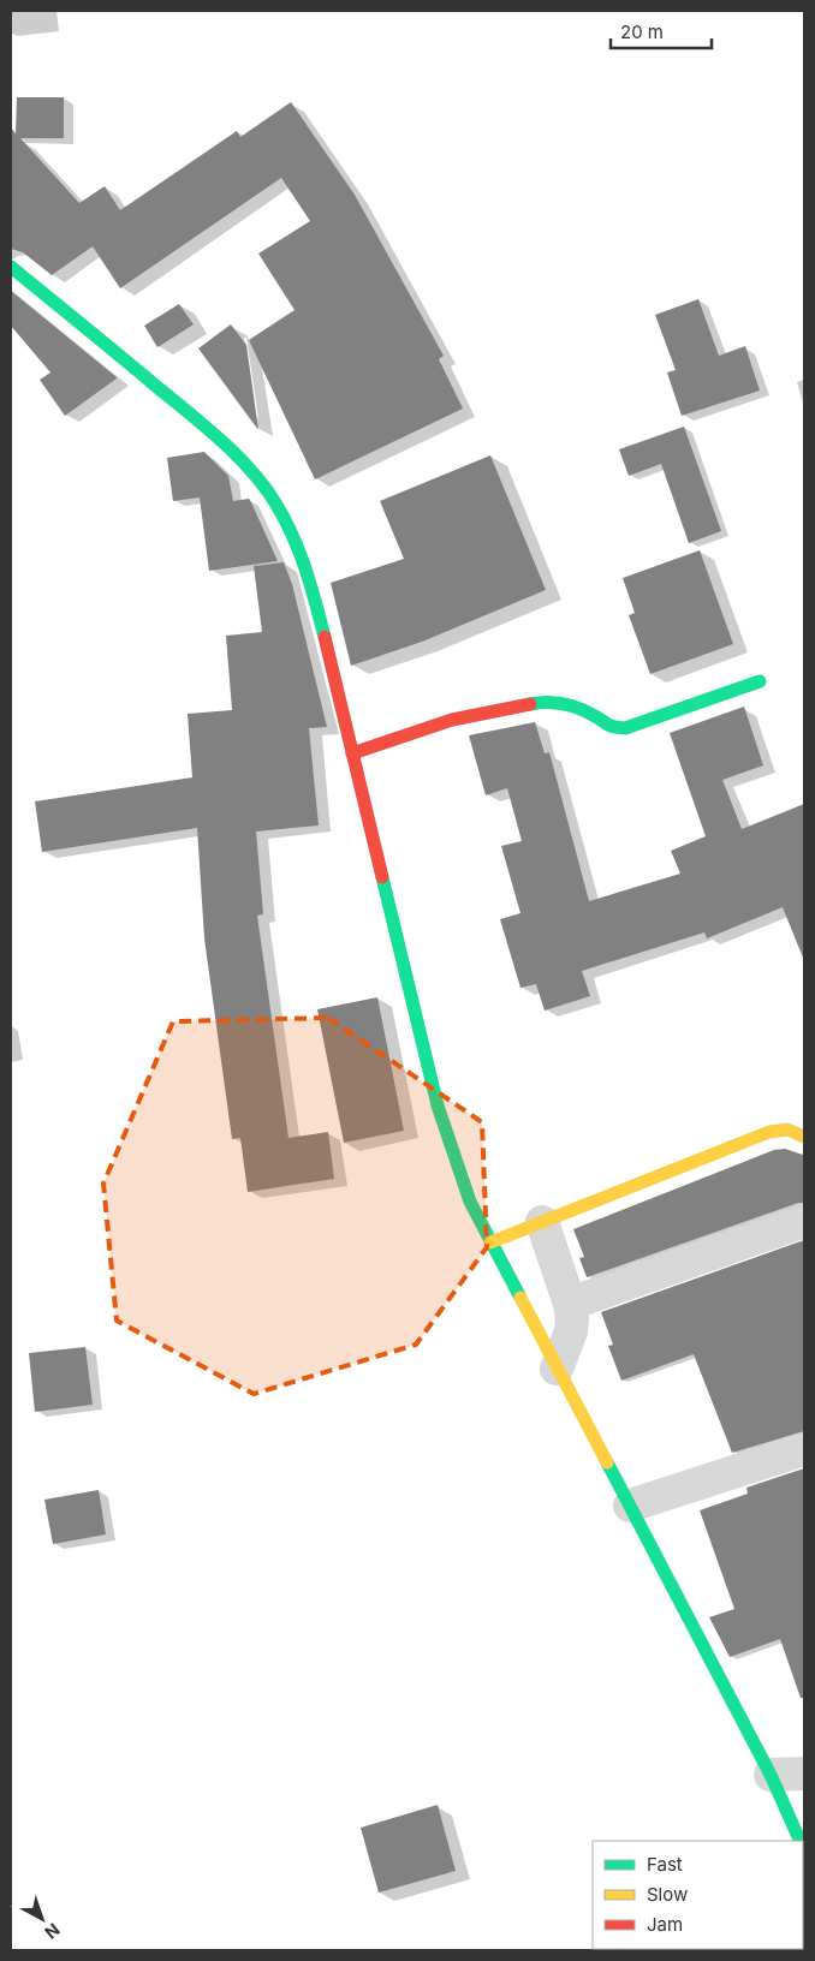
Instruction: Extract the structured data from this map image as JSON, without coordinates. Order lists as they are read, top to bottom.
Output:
{
  "legend": ["Fast", "Slow", "Jam"],
  "scale_bar": "20 m",
  "north": "bottom right"
}
